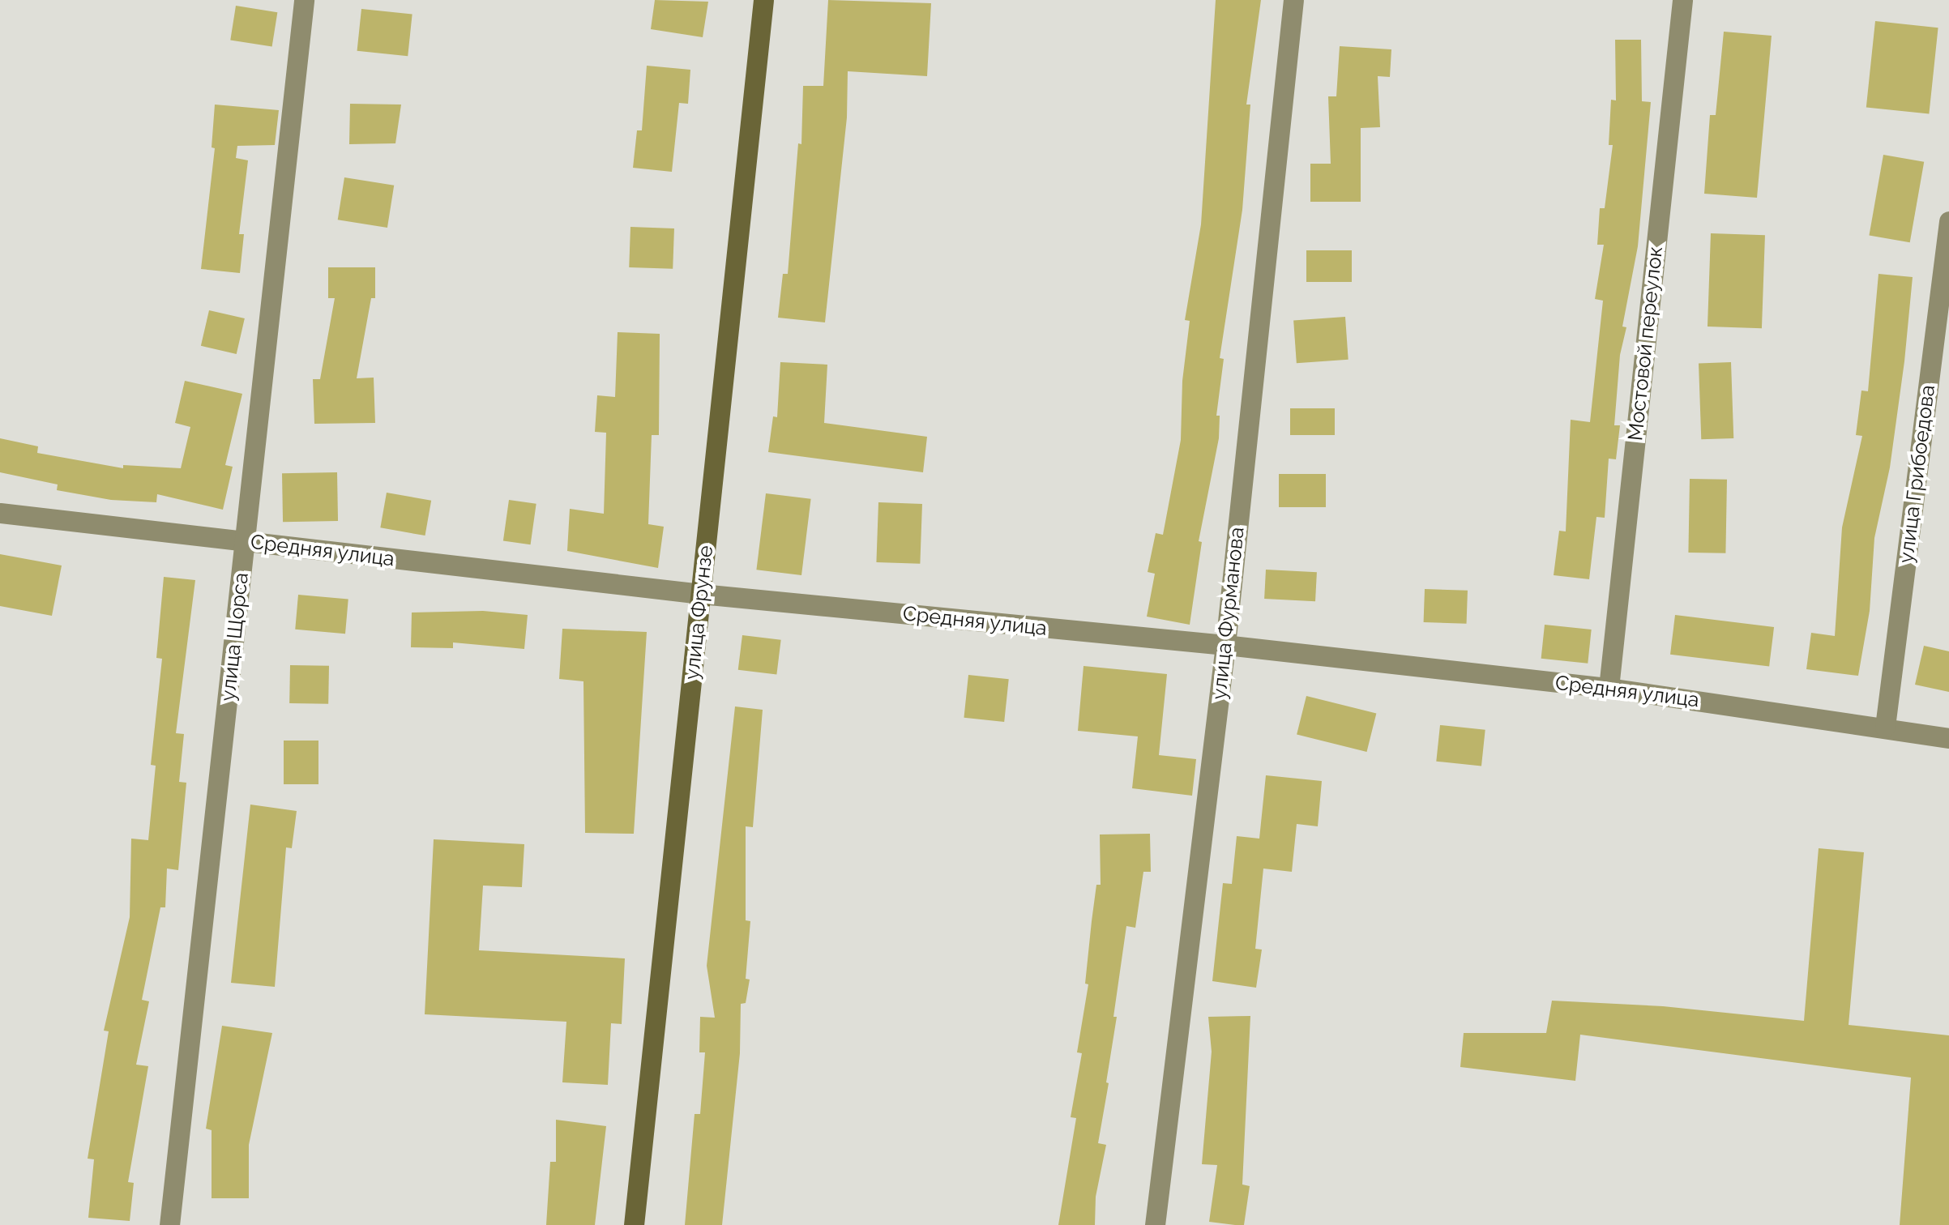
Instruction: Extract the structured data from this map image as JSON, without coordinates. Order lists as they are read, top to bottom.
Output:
{
  "streets": {
    "street": [
      "Мостовой переулок",
      "улица Грибоедова",
      "Средняя улица",
      "улица Фрунзе",
      "улица Фурманова",
      "улица Щорса"
    ]
  },
  "crossings": [
    ["Мостовой переулок", "Средняя улица"],
    ["улица Грибоедова", "Средняя улица"],
    ["Средняя улица", "улица Фрунзе"],
    ["Средняя улица", "улица Фурманова"],
    ["Средняя улица", "улица Щорса"]
  ]
}
